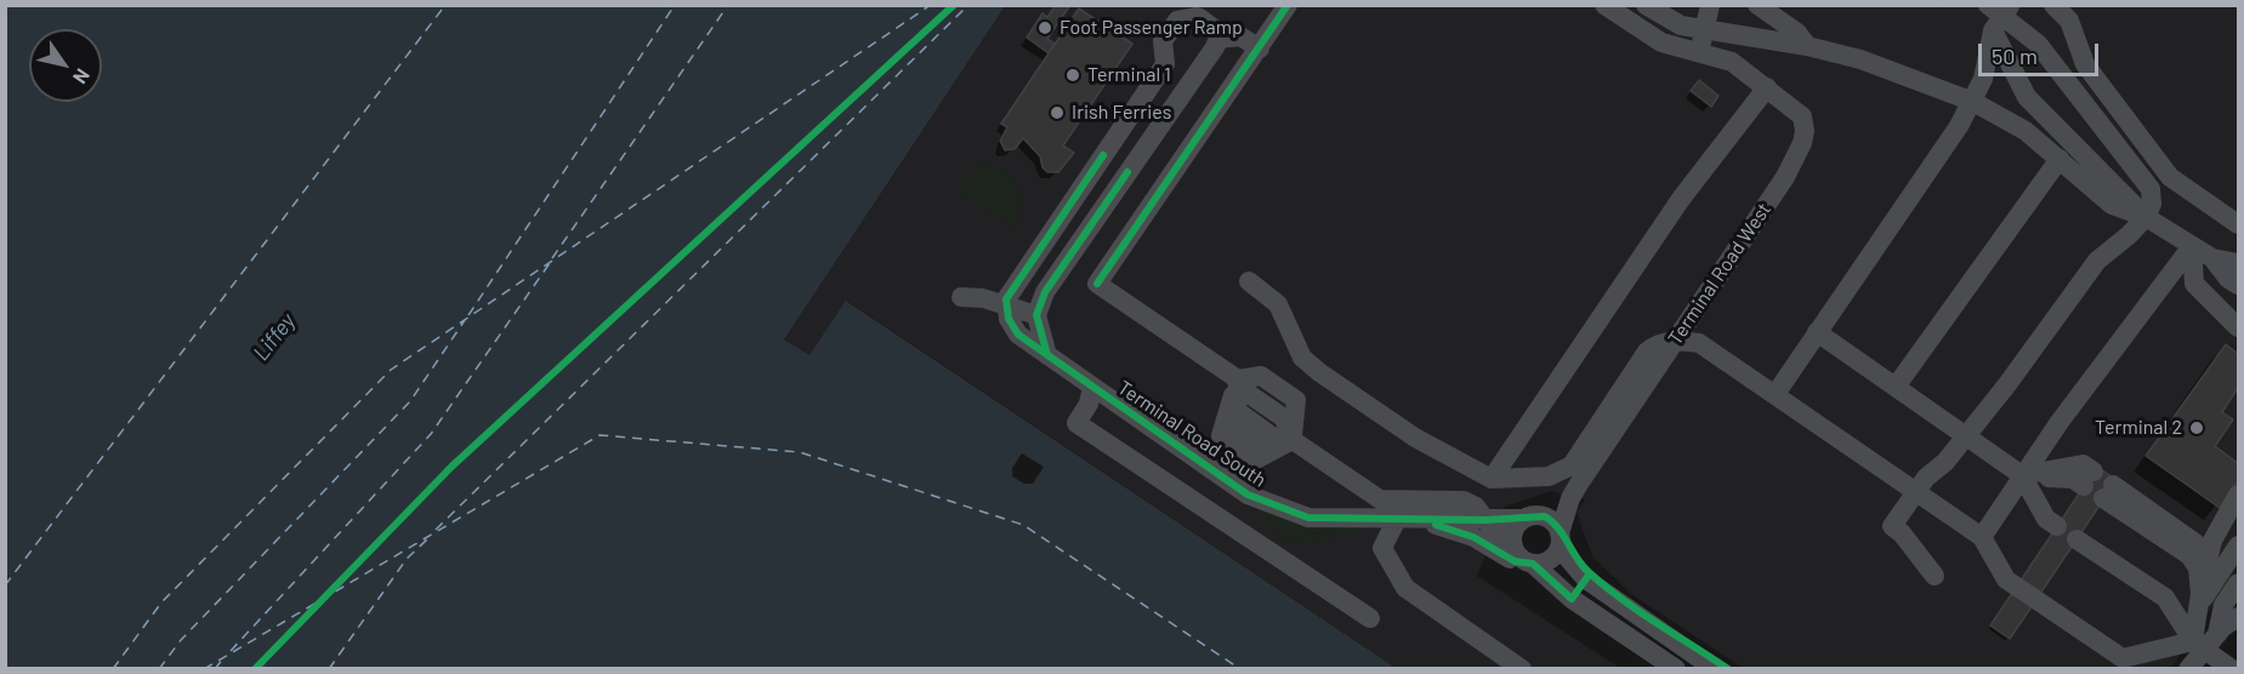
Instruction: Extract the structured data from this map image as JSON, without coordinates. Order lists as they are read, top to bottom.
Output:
{
  "streets": {
    "street": ["Terminal Road West", "Terminal Road South"]
  },
  "crossings": [
    ["Terminal Road West", "Terminal Road South"]
  ],
  "water": ["Liffey"],
  "places": [
    "Foot Passenger Ramp",
    "Terminal 1",
    "Irish Ferries",
    "Terminal 2"
  ],
  "scale_bar": "50 m",
  "north": "bottom right"
}
